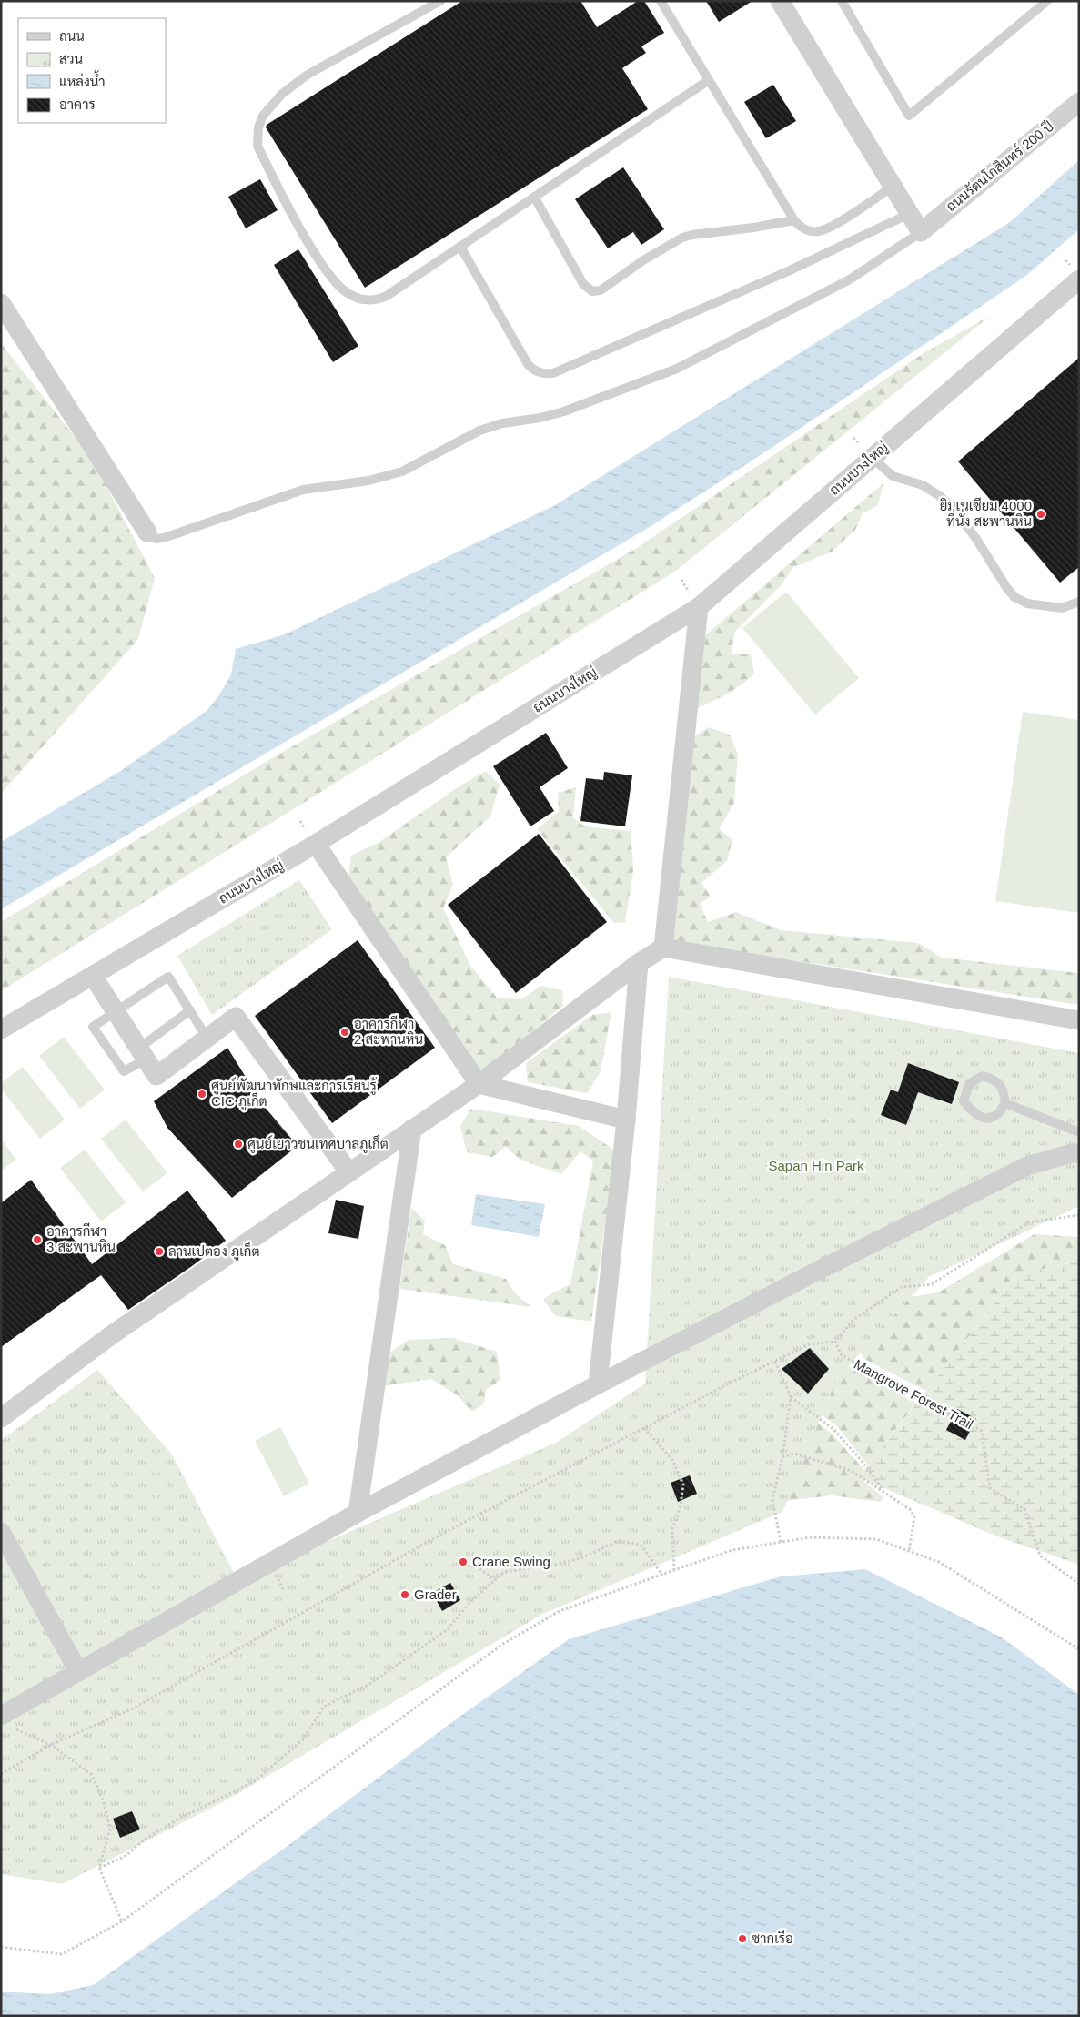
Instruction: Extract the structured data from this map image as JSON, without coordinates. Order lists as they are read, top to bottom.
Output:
{
  "streets": {
    "street": ["ถนนรัตนโกสินทร์ 200 ปี", "ถนนบางใหญ่"],
    "path": ["Mangrove Forest Trail"]
  },
  "parks": ["Sapan Hin Park"],
  "places": [
    "ยิมเนเซียม 4000 ที่นั่ง สะพานหิน",
    "อาคารกีฬา 2 สะพานหิน",
    "ศูนย์พัฒนาทักษและการเรียนรู้ CIC ภูเก็ต",
    "ศูนย์เยาวชนเทศบาลภูเก็ต",
    "อาคารกีฬา 3 สะพานหิน",
    "ลานเปตอง ภูเก็ต",
    "Crane Swing",
    "Grader",
    "ซากเรือ"
  ],
  "legend": [
    "ถนน",
    "สวน",
    "แหล่งน้ำ",
    "อาคาร"
  ]
}
